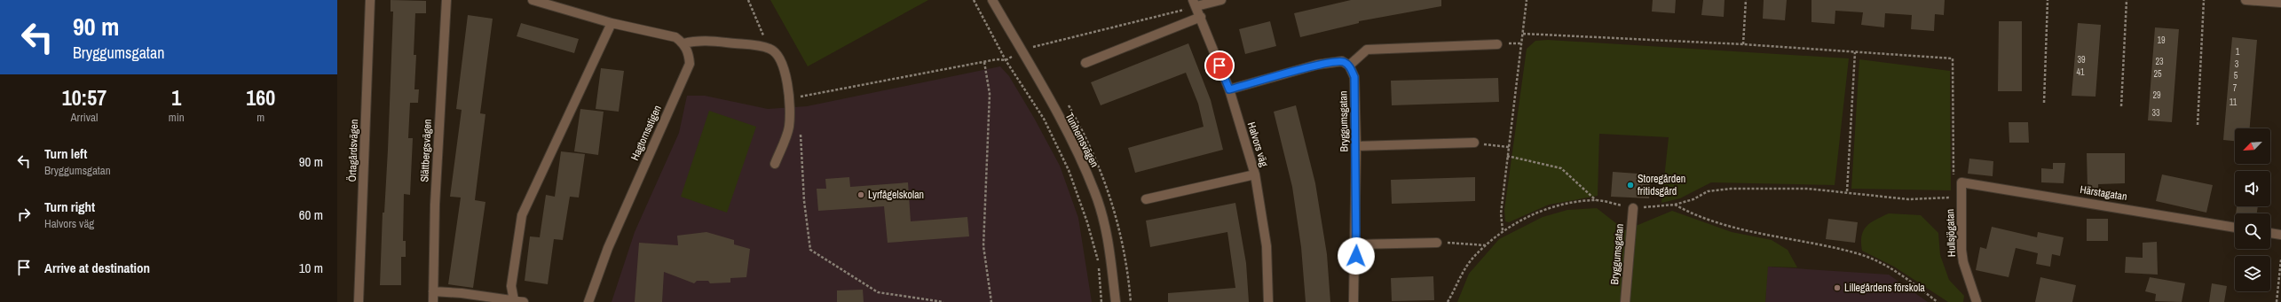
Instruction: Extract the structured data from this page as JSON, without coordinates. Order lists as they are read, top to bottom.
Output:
{
  "streets": {
    "street": [
      "Bryggumsgatan",
      "Hagtornsstigen",
      "Tunhemsvägen",
      "Halvors väg",
      "Örtagårdsvägen",
      "Slättbergsvägen",
      "Härstagatan",
      "Hullsjögatan"
    ]
  },
  "crossings": [
    ["Härstagatan", "Hullsjögatan"]
  ],
  "places": ["Storegården fritidsgård", "Lyrfågelskolan", "Lillegårdens förskola"],
  "house_numbers": [
    "19",
    "1",
    "39",
    "23",
    "3",
    "41",
    "25",
    "5",
    "7",
    "29",
    "11",
    "33"
  ],
  "north": "bottom left",
  "page": {
    "turn": ["90 m", "Bryggumsgatan"],
    "eta": [
      "10:57",
      "Arrival",
      "1",
      "min",
      "160",
      "m"
    ],
    "list": [
      {
        "name": "Turn left",
        "note": "Bryggumsgatan",
        "value": "90 m"
      },
      {
        "name": "Turn right",
        "note": "Halvors väg",
        "value": "60 m"
      },
      {
        "name": "Arrive at destination",
        "value": "10 m"
      }
    ]
  }
}
